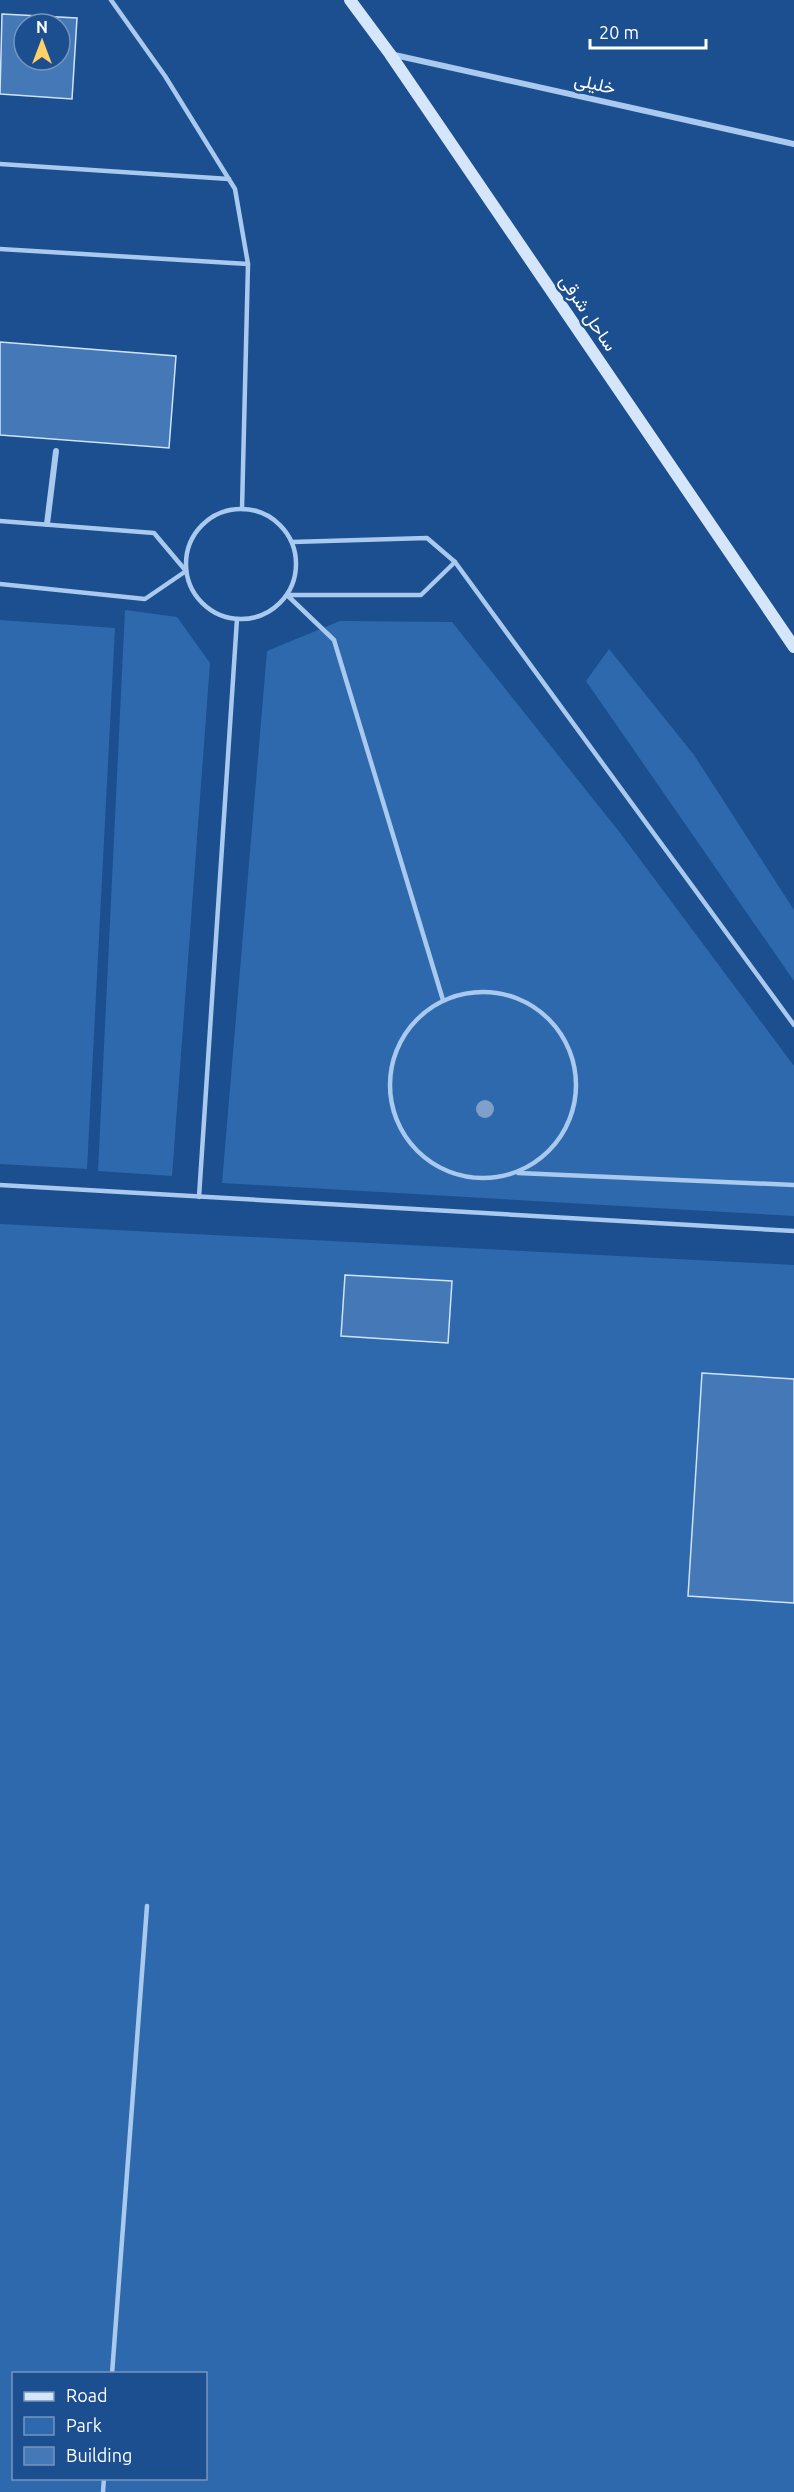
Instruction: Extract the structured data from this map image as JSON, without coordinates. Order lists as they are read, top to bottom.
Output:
{
  "streets": {
    "street": ["خلیلی", "ساحل شرقی"]
  },
  "crossings": [
    ["خلیلی", "ساحل شرقی"]
  ],
  "legend": ["Road", "Park", "Building"],
  "scale_bar": "20 m",
  "north": "top"
}
